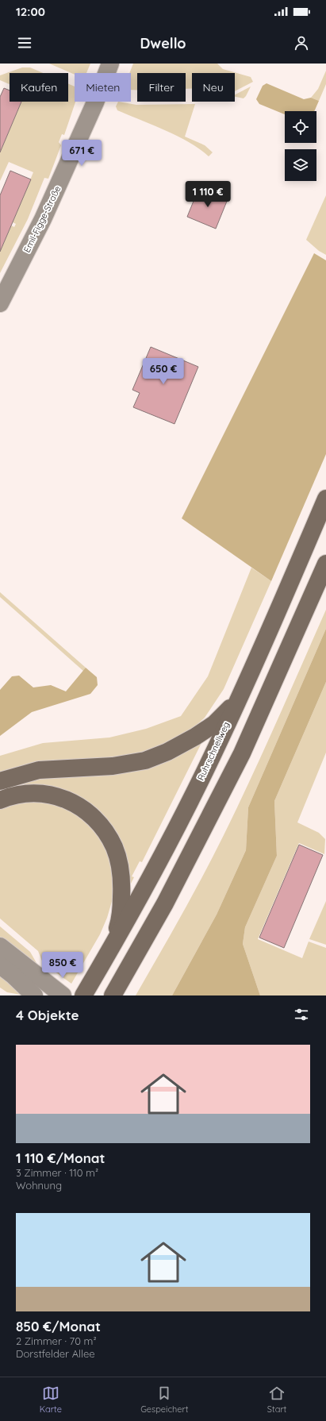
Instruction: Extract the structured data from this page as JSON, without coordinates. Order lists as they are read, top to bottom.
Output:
{
  "streets": {
    "highway": ["Ruhrschnellweg"],
    "street": ["Emil-Figge-Straße"]
  },
  "page": {
    "status": "12:00",
    "header": "Dwello",
    "chip": [
      "Kaufen",
      "Mieten",
      "Filter",
      "Neu"
    ],
    "price": [
      "671 €",
      "1 110 €",
      "650 €",
      "850 €"
    ],
    "heading": "4 Objekte",
    "list": [
      {
        "name": "1 110 €/Monat",
        "note": "3 Zimmer · 110 m² · Wohnung"
      },
      {
        "name": "850 €/Monat",
        "note": "2 Zimmer · 70 m² · Dorstfelder Allee"
      }
    ],
    "tabs": ["Karte", "Gespeichert", "Start"]
  }
}
